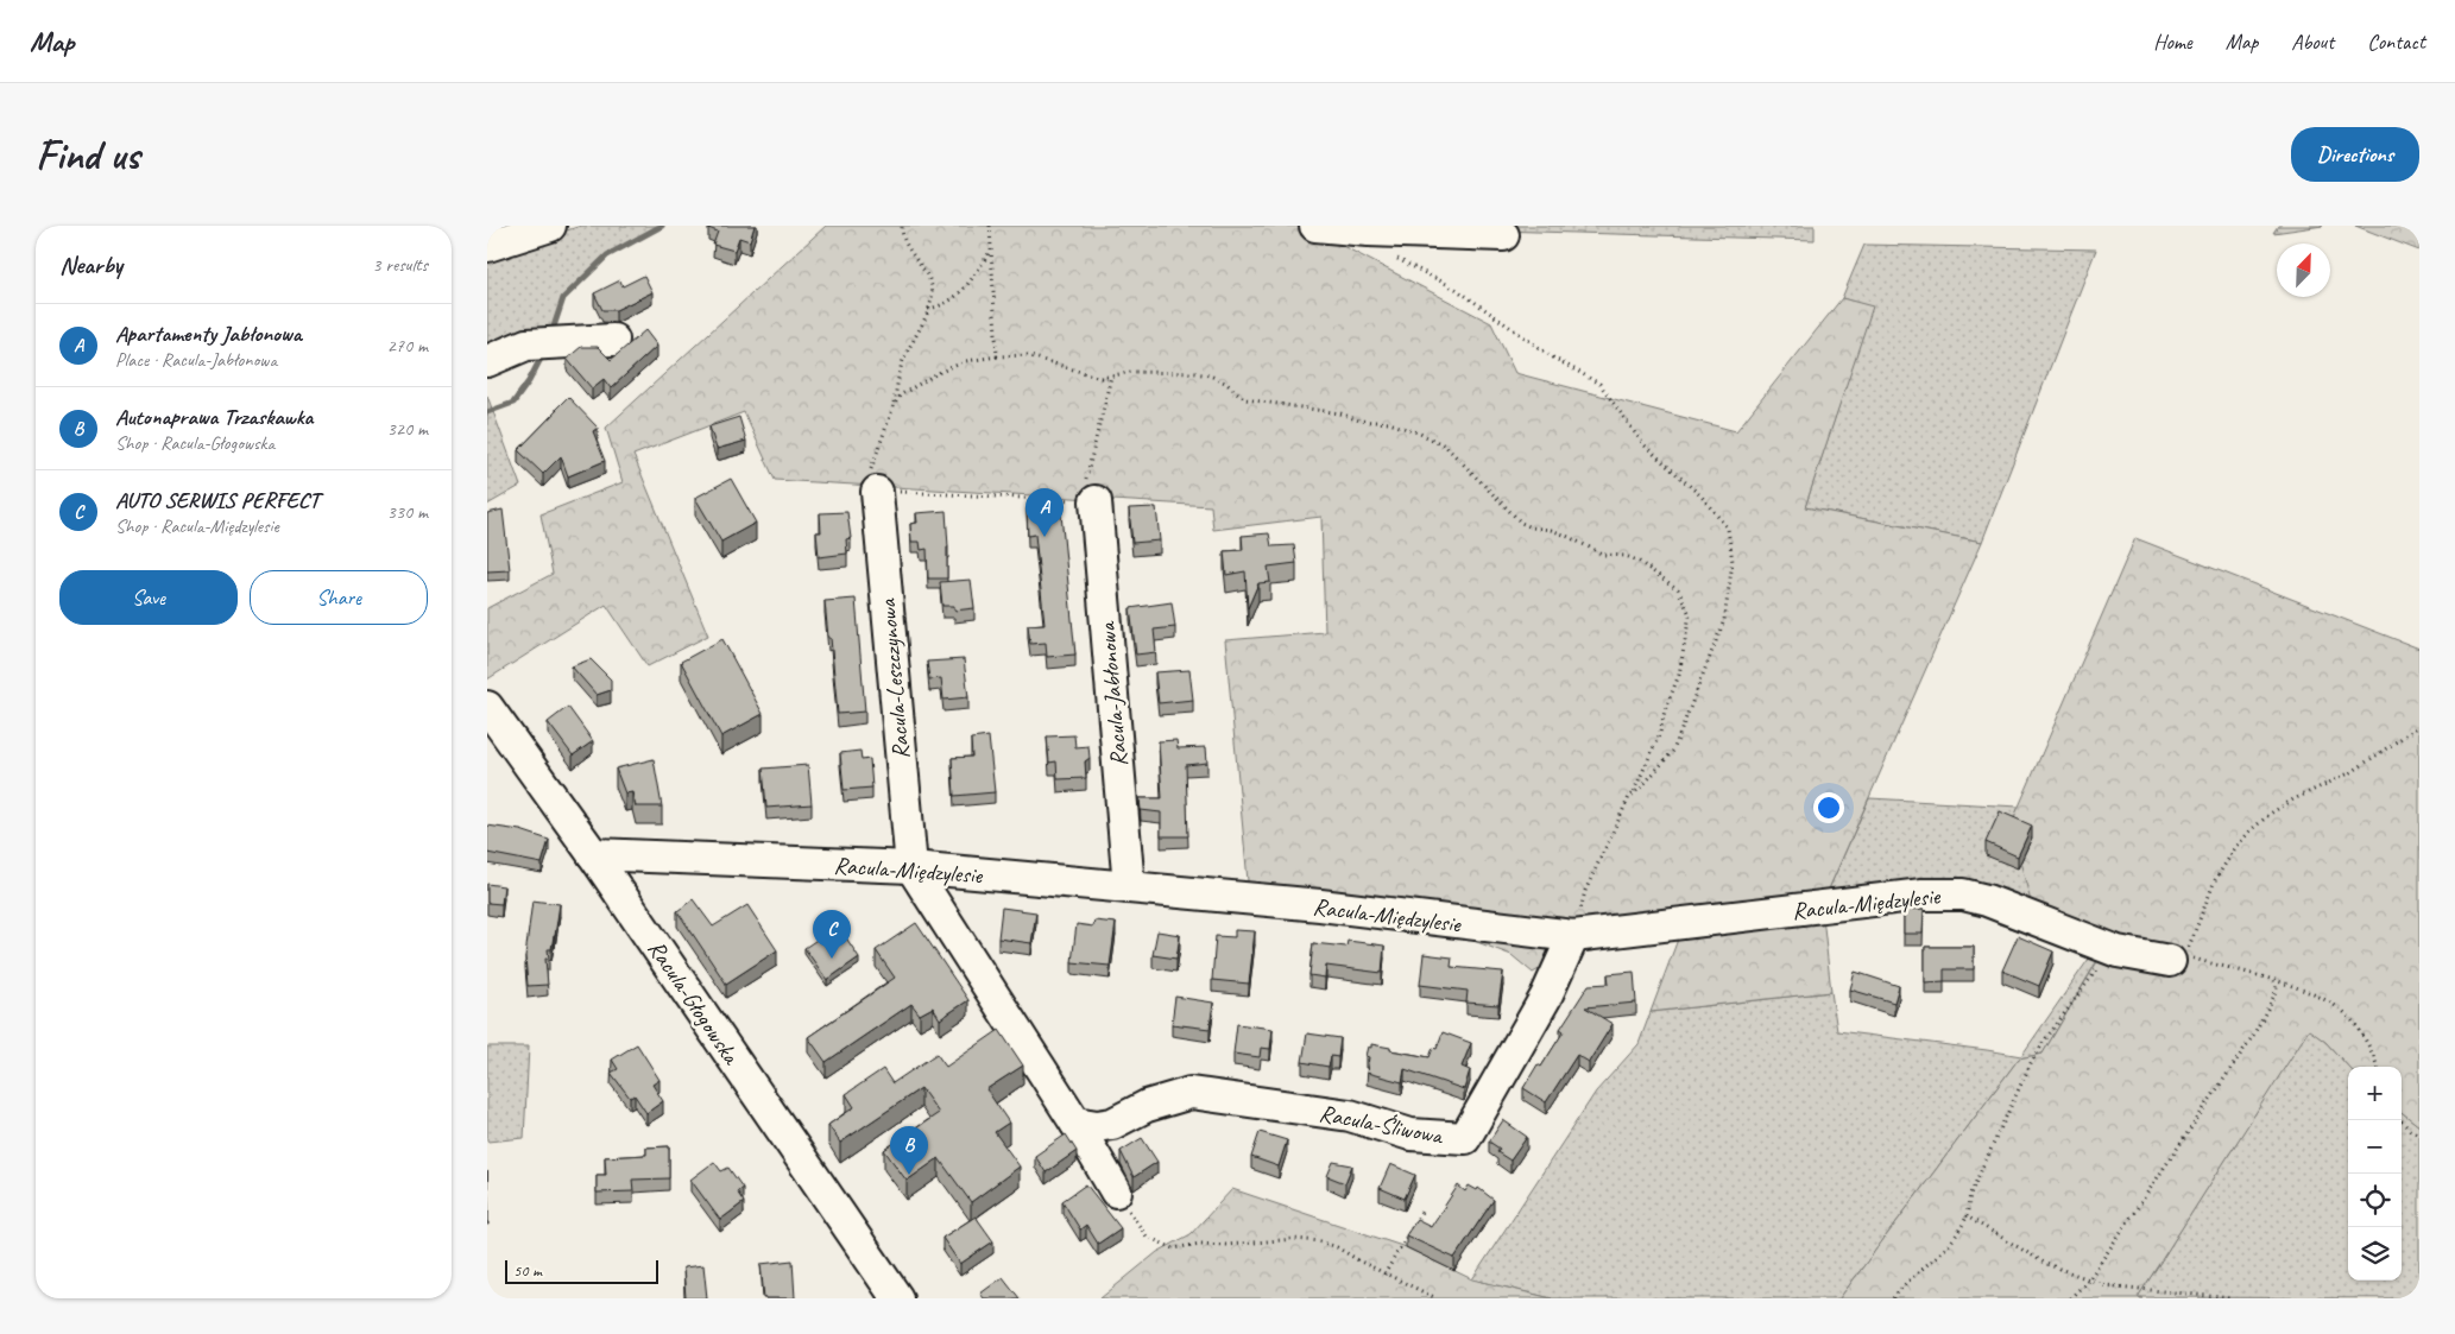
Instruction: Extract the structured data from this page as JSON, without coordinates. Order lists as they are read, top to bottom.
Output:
{
  "streets": {
    "street": [
      "Racula-Leszczynowa",
      "Racula-Jabłonowa",
      "Racula-Międzylesie",
      "Racula-Głogowska",
      "Racula-Śliwowa"
    ]
  },
  "crossings": [
    ["Racula-Leszczynowa", "Racula-Międzylesie"],
    ["Racula-Jabłonowa", "Racula-Międzylesie"],
    ["Racula-Międzylesie", "Racula-Głogowska"],
    ["Racula-Międzylesie", "Racula-Śliwowa"]
  ],
  "scale_bar": "50 m",
  "north": "top right",
  "page": {
    "header": "Map",
    "nav": [
      "Home",
      "Map",
      "About",
      "Contact"
    ],
    "buttons": [
      "Directions",
      ["Save", "Share"]
    ],
    "title": "Find us",
    "heading": ["Nearby", "3 results"],
    "list": [
      {
        "mark": "A",
        "name": "Apartamenty Jabłonowa",
        "note": "Place · Racula-Jabłonowa",
        "value": "270 m"
      },
      {
        "mark": "B",
        "name": "Autonaprawa Trzaskawka",
        "note": "Shop · Racula-Głogowska",
        "value": "320 m"
      },
      {
        "mark": "C",
        "name": "AUTO SERWIS PERFECT",
        "note": "Shop · Racula-Międzylesie",
        "value": "330 m"
      }
    ],
    "pins": ["A", "C", "B"],
    "map_buttons": ["+", "−"],
    "scale": "50 m"
  }
}
